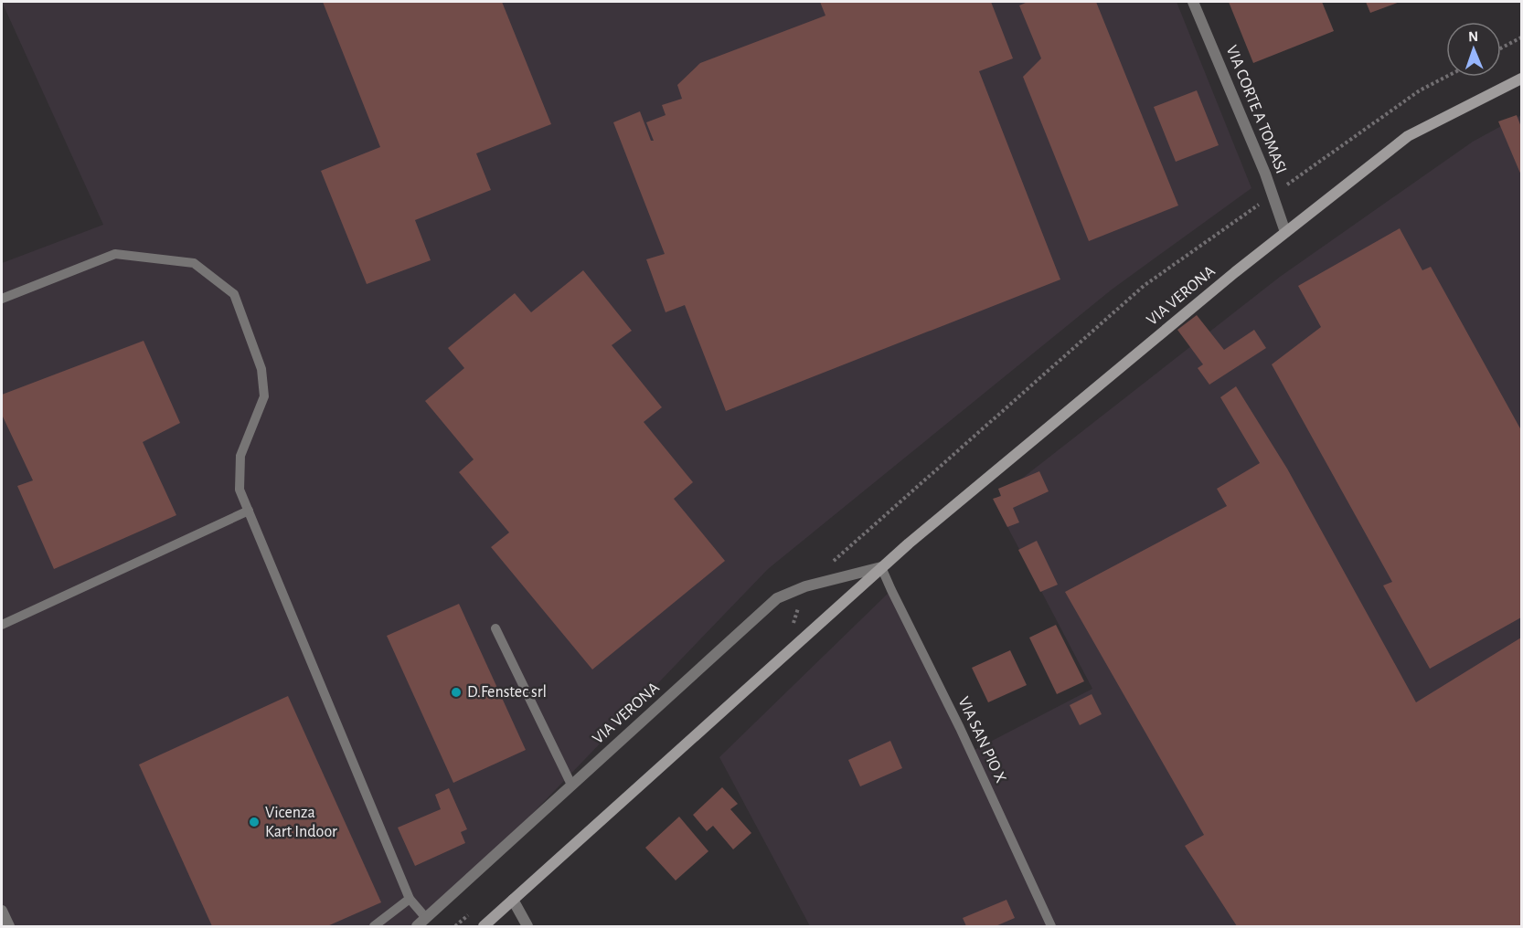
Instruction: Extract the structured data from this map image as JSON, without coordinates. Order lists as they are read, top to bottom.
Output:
{
  "streets": {
    "main road": ["VIA VERONA"],
    "street": ["VIA CORTE A TOMASI"],
    "lane": ["VIA SAN PIO X"]
  },
  "crossings": [
    ["VIA CORTE A TOMASI", "VIA VERONA"],
    ["VIA VERONA", "VIA SAN PIO X"]
  ],
  "places": ["D.Fenstec srl", "Vicenza Kart Indoor"],
  "north": "top"
}
